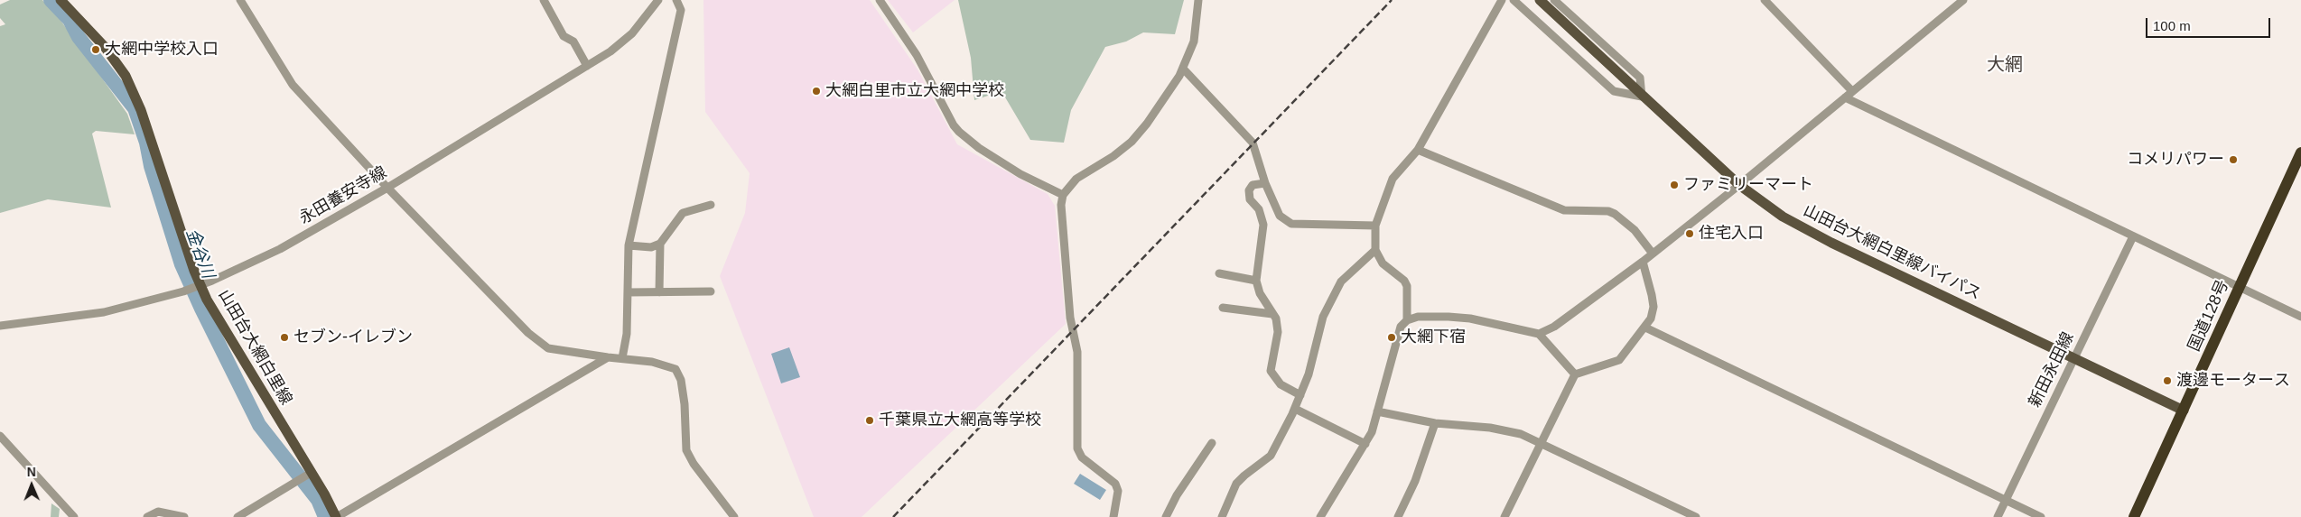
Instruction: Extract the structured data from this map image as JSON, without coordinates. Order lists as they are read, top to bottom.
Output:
{
  "streets": {
    "highway": ["国道128号"],
    "main road": ["山田台大網白里線バイパス", "山田台大網白里線"],
    "street": ["永田養安寺線", "新田永田線"]
  },
  "crossings": [
    ["永田養安寺線", "山田台大網白里線"],
    ["山田台大網白里線バイパス", "国道128号"],
    ["山田台大網白里線バイパス", "新田永田線"]
  ],
  "districts": ["大網"],
  "water": ["金谷川"],
  "places": [
    "大網中学校入口",
    "大網白里市立大網中学校",
    "コメリパワー",
    "ファミリーマート",
    "住宅入口",
    "セブン-イレブン",
    "大網下宿",
    "渡邊モータース",
    "千葉県立大網高等学校"
  ],
  "scale_bar": "100 m",
  "north": "top"
}
